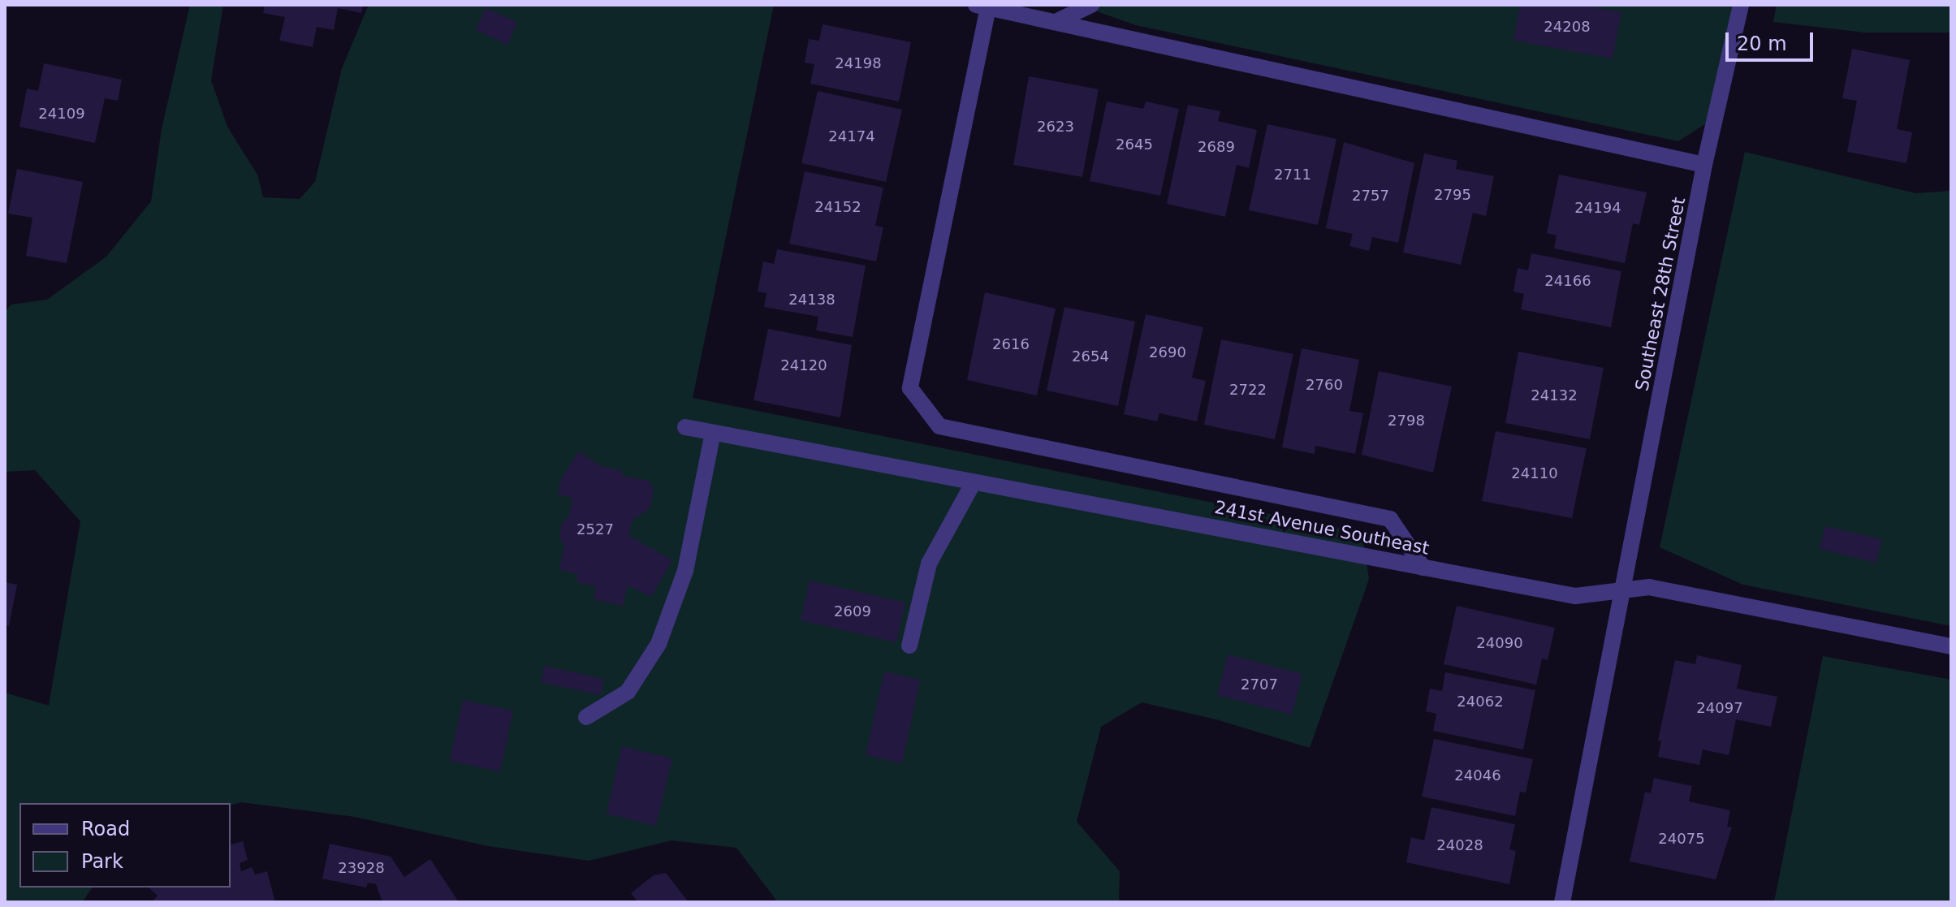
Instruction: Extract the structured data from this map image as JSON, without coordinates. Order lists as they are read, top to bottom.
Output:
{
  "streets": {
    "street": ["Southeast 28th Street", "241st Avenue Southeast"]
  },
  "crossings": [
    ["Southeast 28th Street", "241st Avenue Southeast"]
  ],
  "house_numbers": [
    "24208",
    "24198",
    "24109",
    "2623",
    "24174",
    "2645",
    "2689",
    "2711",
    "2795",
    "2757",
    "24152",
    "24194",
    "24166",
    "24138",
    "2616",
    "2690",
    "2654",
    "24120",
    "2760",
    "2722",
    "24132",
    "2798",
    "24110",
    "2527",
    "2609",
    "24090",
    "2707",
    "24062",
    "24097",
    "24046",
    "24075",
    "24028",
    "23928"
  ],
  "legend": ["Road", "Park"],
  "scale_bar": "20 m"
}
